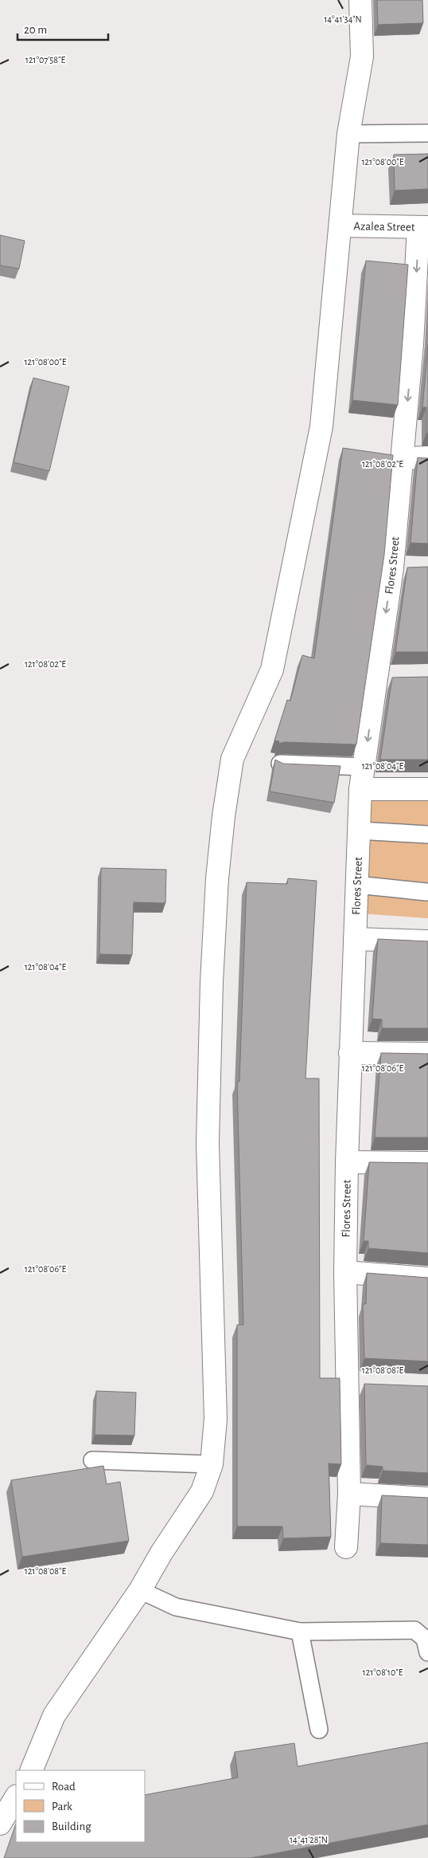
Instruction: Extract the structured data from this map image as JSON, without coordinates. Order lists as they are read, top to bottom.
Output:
{
  "streets": {
    "street": ["Azalea Street", "Flores Street"]
  },
  "crossings": [
    ["Azalea Street", "Flores Street"]
  ],
  "legend": ["Road", "Park", "Building"],
  "scale_bar": "20 m",
  "coordinates": [
    "14°41'34\"N",
    "121°07'58\"E",
    "121°08'00\"E",
    "121°08'02\"E",
    "121°08'04\"E",
    "121°08'06\"E",
    "121°08'08\"E",
    "121°08'10\"E",
    "14°41'28\"N"
  ]
}
